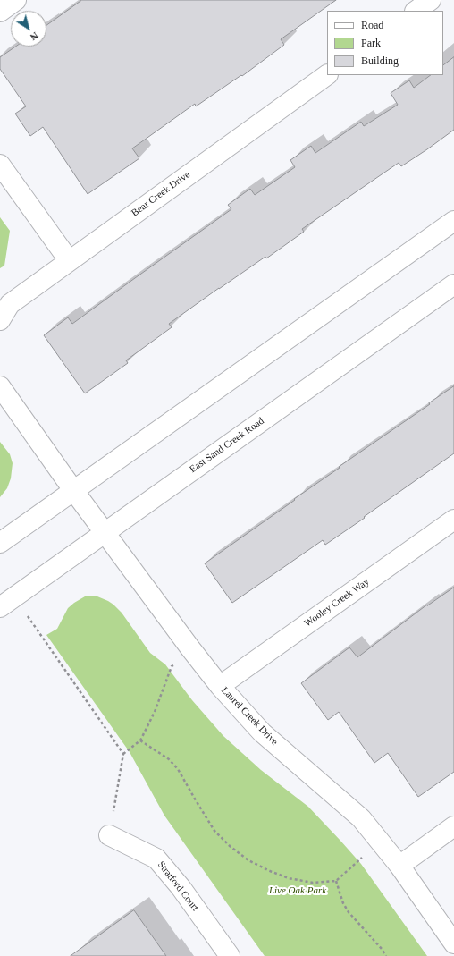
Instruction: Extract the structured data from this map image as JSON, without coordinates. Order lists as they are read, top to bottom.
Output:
{
  "streets": {
    "street": [
      "Bear Creek Drive",
      "East Sand Creek Road",
      "Wooley Creek Way",
      "Laurel Creek Drive",
      "Stratford Court"
    ]
  },
  "crossings": [
    ["East Sand Creek Road", "Laurel Creek Drive"],
    ["Wooley Creek Way", "Laurel Creek Drive"]
  ],
  "parks": ["Live Oak Park"],
  "legend": ["Road", "Park", "Building"],
  "north": "bottom right"
}
